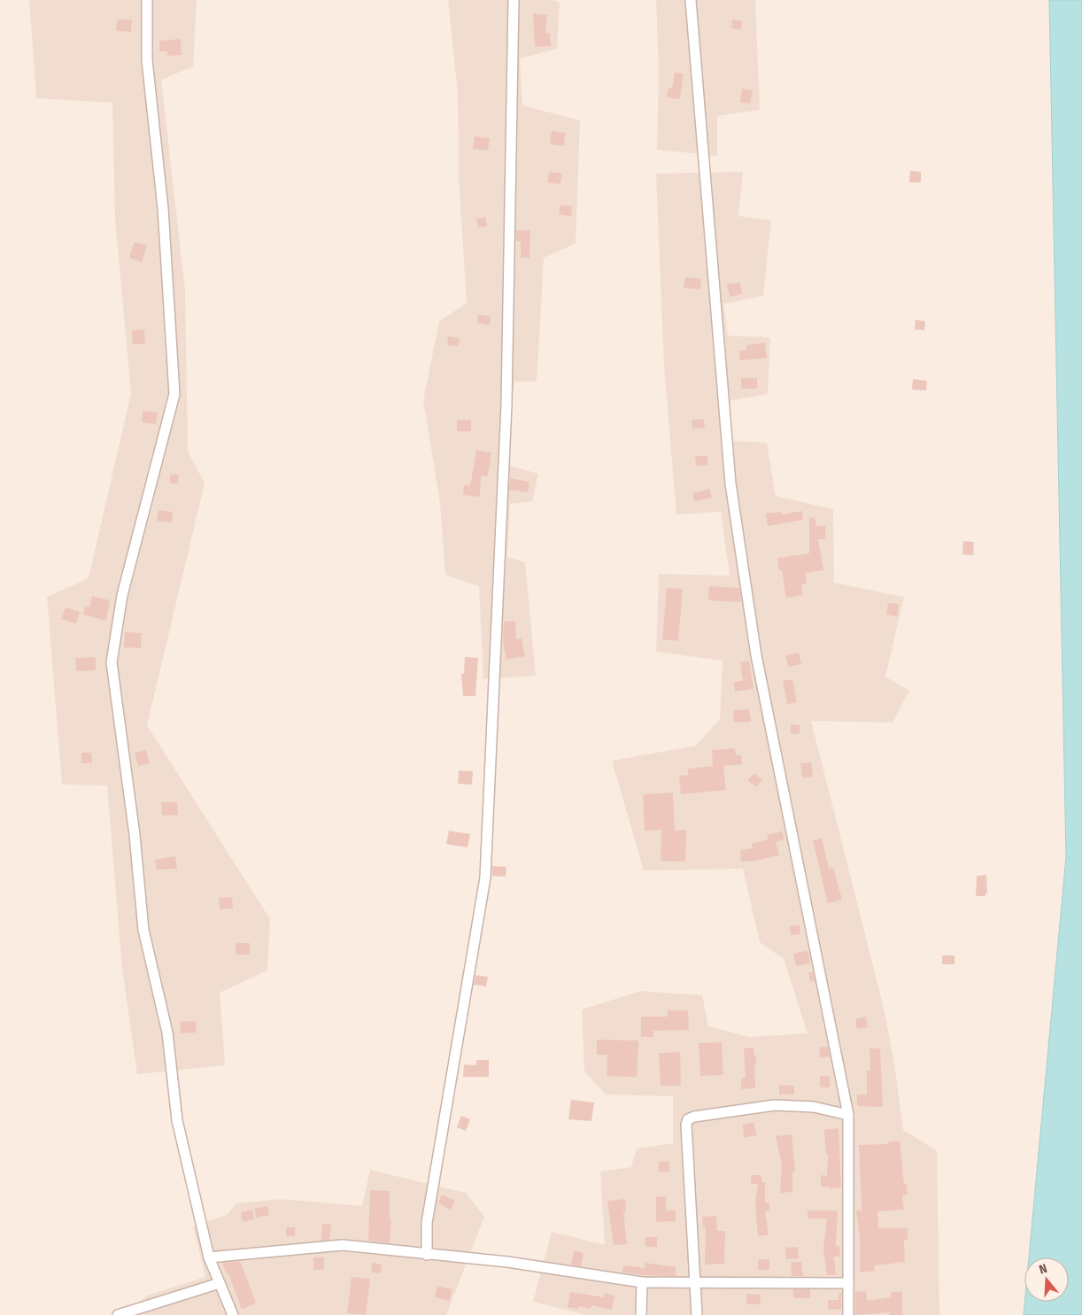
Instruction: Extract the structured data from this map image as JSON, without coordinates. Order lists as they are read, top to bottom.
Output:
{
  "north": "top"
}
